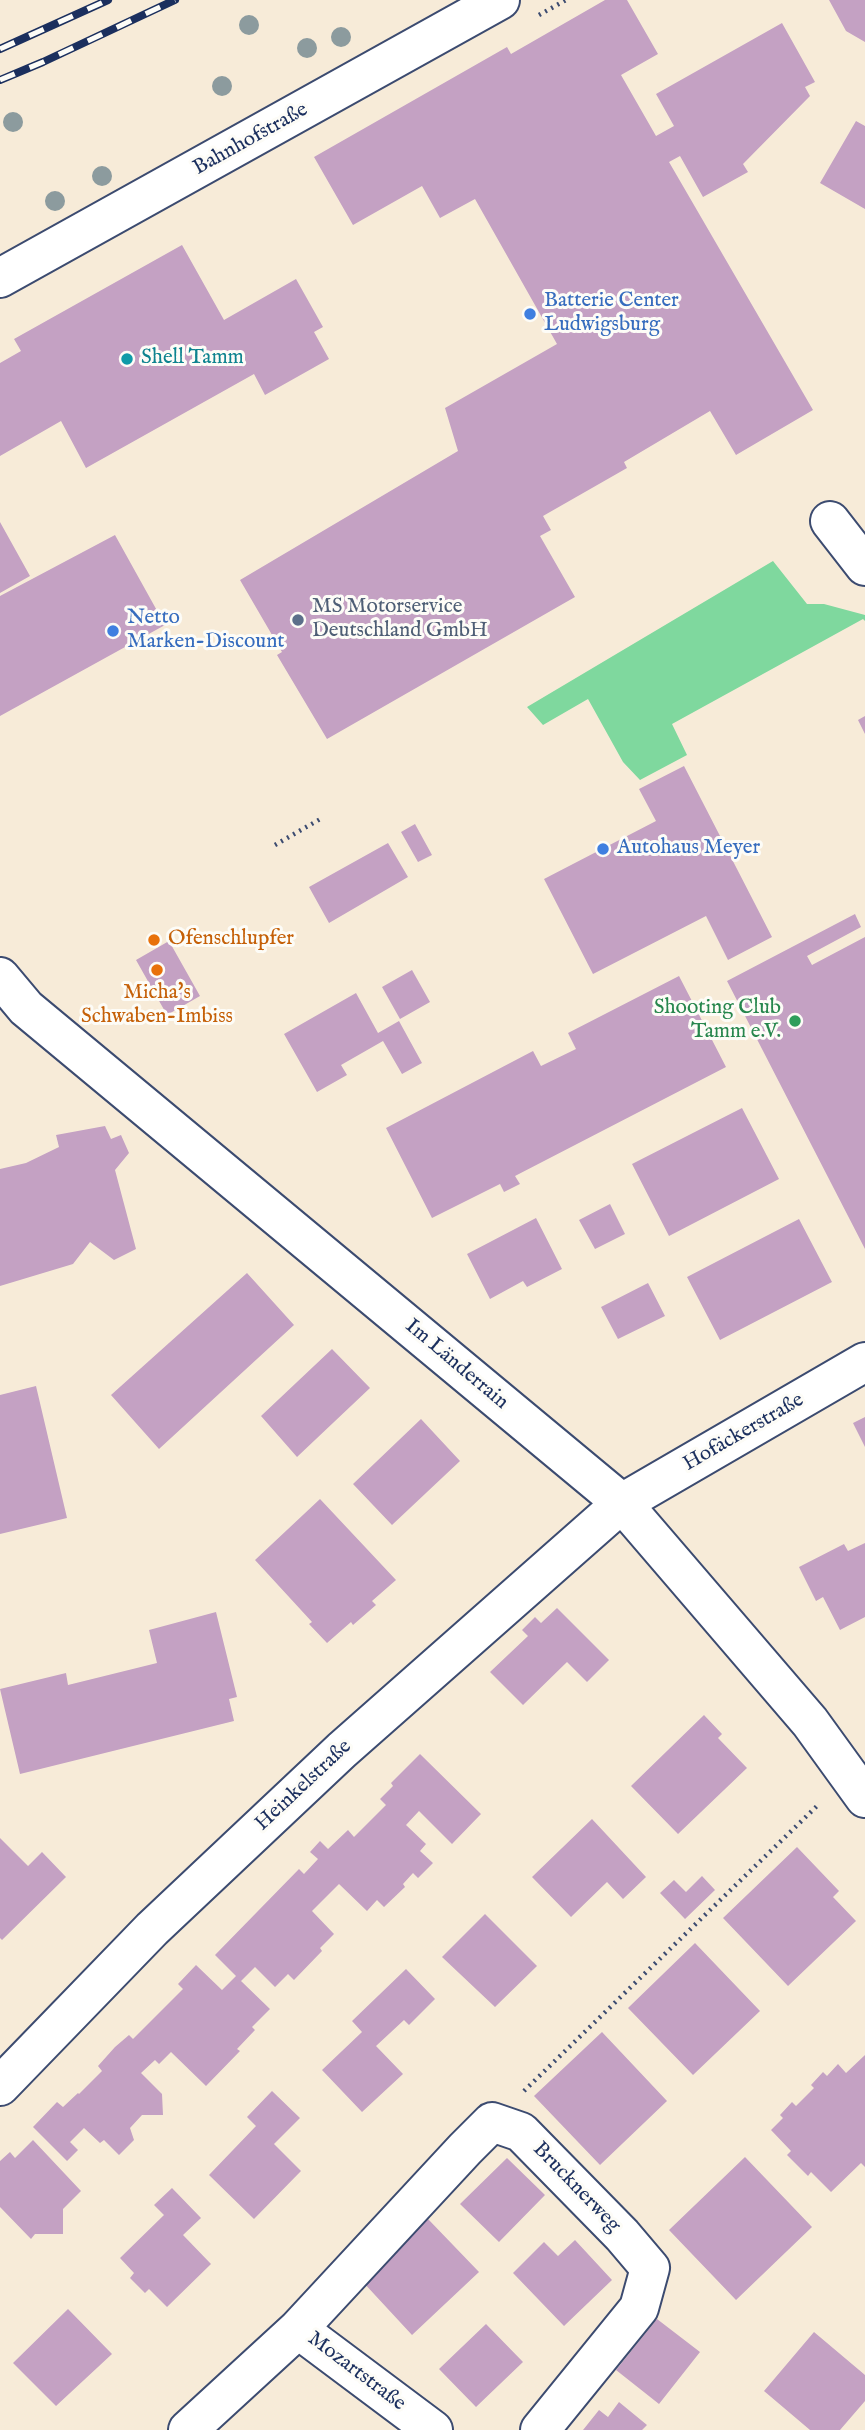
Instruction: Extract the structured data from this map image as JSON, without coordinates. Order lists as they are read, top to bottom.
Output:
{
  "streets": {
    "street": [
      "Bahnhofstraße",
      "Im Länderrain",
      "Hofäckerstraße",
      "Heinkelstraße",
      "Brucknerweg",
      "Mozartstraße"
    ]
  },
  "crossings": [
    ["Im Länderrain", "Hofäckerstraße"],
    ["Im Länderrain", "Heinkelstraße"],
    ["Hofäckerstraße", "Heinkelstraße"]
  ],
  "places": [
    "Batterie Center Ludwigsburg",
    "Shell Tamm",
    "MS Motorservice Deutschland GmbH",
    "Netto Marken-Discount",
    "Autohaus Meyer",
    "Ofenschlupfer",
    "Micha's Schwaben-Imbiss",
    "Shooting Club Tamm e.V."
  ]
}
